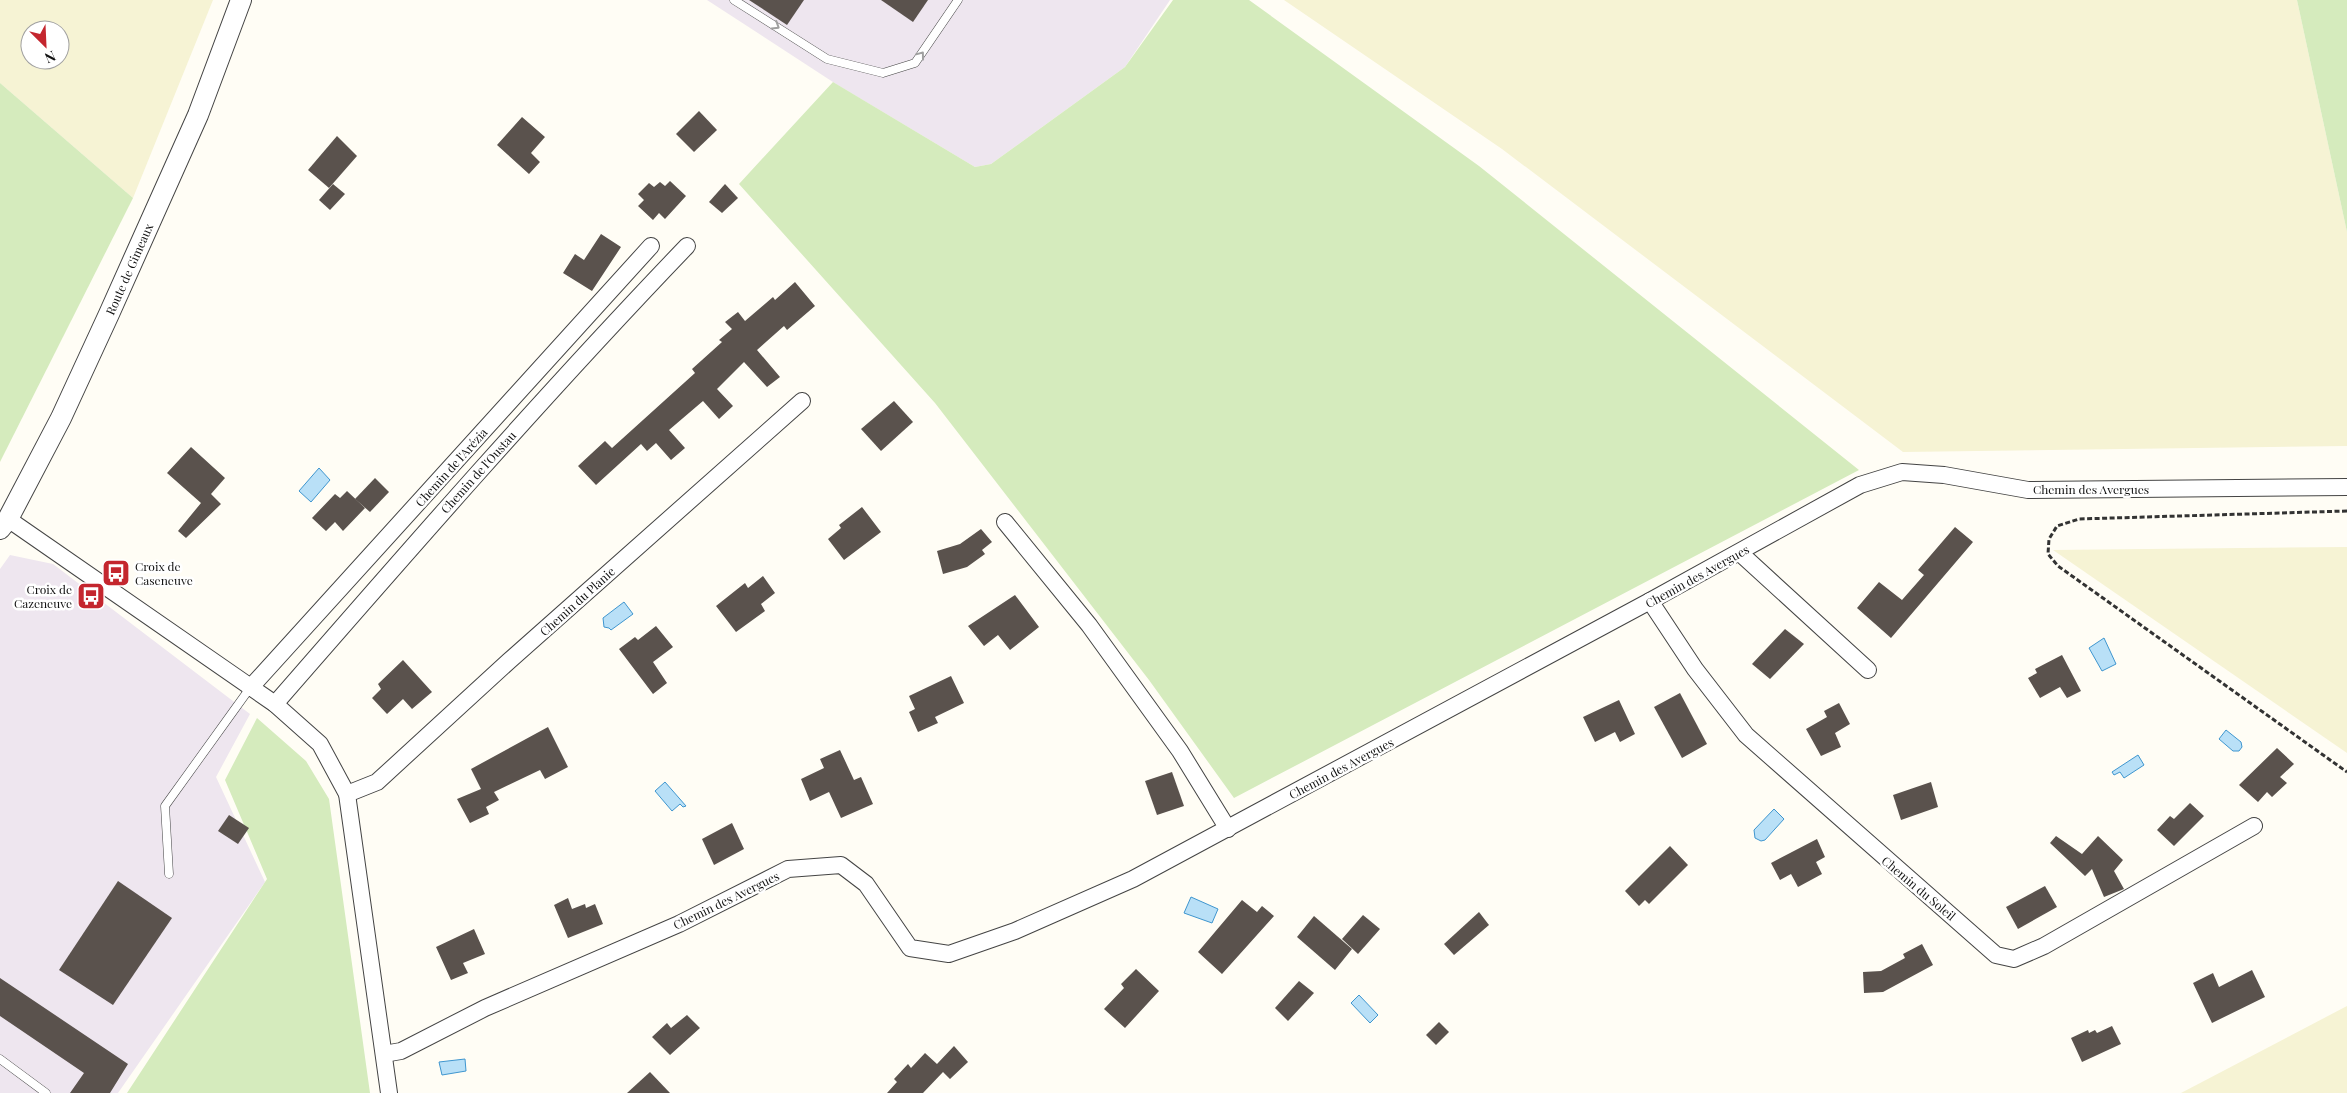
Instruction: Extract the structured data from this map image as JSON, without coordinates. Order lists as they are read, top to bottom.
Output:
{
  "streets": {
    "street": [
      "Route de Gimeaux",
      "Chemin de l'Arézia",
      "Chemin de l'Oustau",
      "Chemin des Avergues",
      "Chemin du Planie",
      "Chemin du Soleil"
    ]
  },
  "crossings": [
    ["Chemin des Avergues", "Chemin du Soleil"]
  ],
  "places": {
    "bus stop": ["Croix de Caseneuve", "Croix de Cazeneuve"]
  },
  "north": "bottom right"
}
